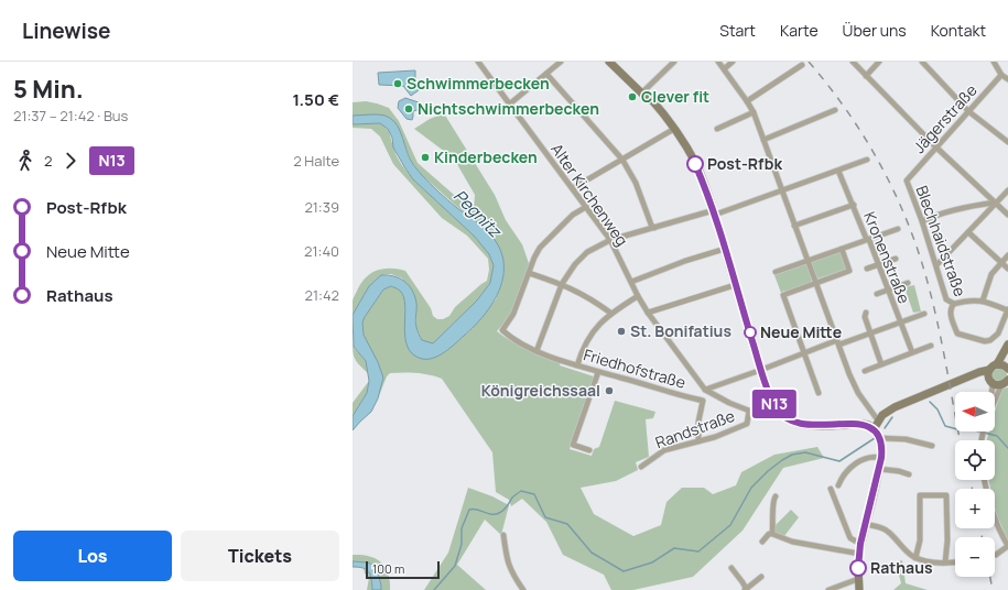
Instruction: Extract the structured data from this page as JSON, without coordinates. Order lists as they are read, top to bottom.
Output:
{
  "streets": {
    "street": [
      "Jägerstraße",
      "Alter Kirchenweg",
      "Blechhaidstraße",
      "Kronenstraße",
      "Friedhofstraße",
      "Randstraße"
    ]
  },
  "crossings": [
    ["Jägerstraße", "Blechhaidstraße"],
    ["Alter Kirchenweg", "Friedhofstraße"],
    ["Friedhofstraße", "Randstraße"]
  ],
  "water": ["Pegnitz"],
  "places": [
    "Schwimmerbecken",
    "Clever fit",
    "Nichtschwimmerbecken",
    "Kinderbecken",
    "Post-Rfbk",
    "St. Bonifatius",
    "Neue Mitte",
    "Königreichssaal",
    "Rathaus"
  ],
  "lines": ["bus line N13"],
  "scale_bar": "100 m",
  "north": "left",
  "page": {
    "header": "Linewise",
    "nav": [
      "Start",
      "Karte",
      "Über uns",
      "Kontakt"
    ],
    "heading": ["5 Min.", "21:37 – 21:42 · Bus", "1.50 €"],
    "on_map": "N13",
    "legs": ["2", "N13", "2 Halte"],
    "list": [
      {
        "name": "Post-Rfbk",
        "value": "21:39"
      },
      {
        "name": "Neue Mitte",
        "value": "21:40"
      },
      {
        "name": "Rathaus",
        "value": "21:42"
      }
    ],
    "map_buttons": ["+", "−"],
    "buttons": ["Los", "Tickets"],
    "scale": "100 m"
  }
}
